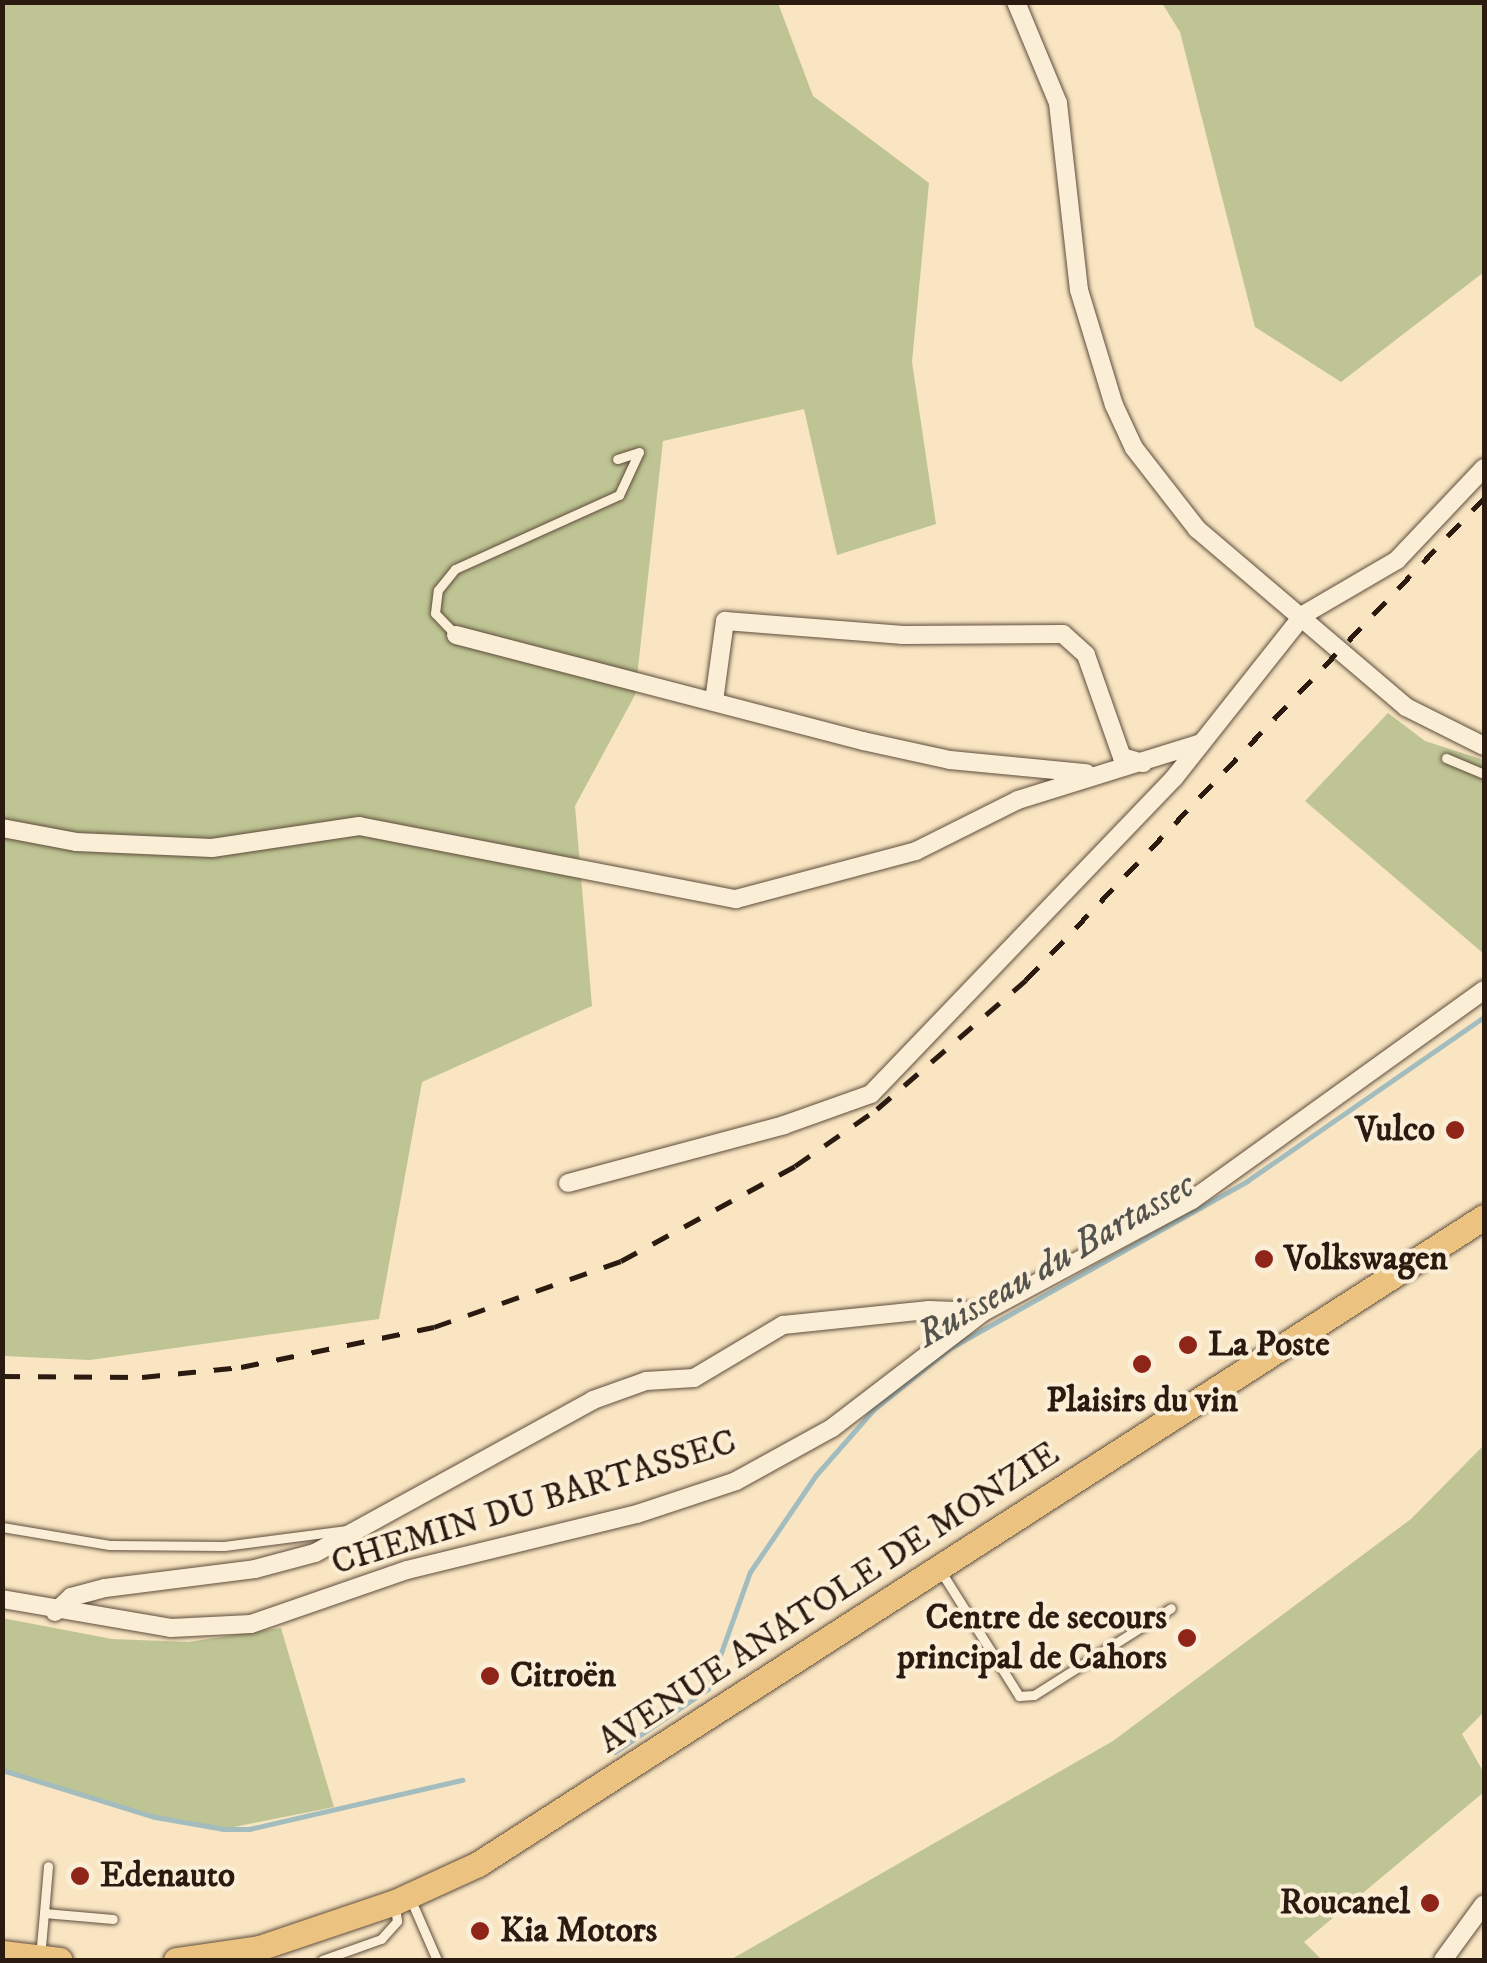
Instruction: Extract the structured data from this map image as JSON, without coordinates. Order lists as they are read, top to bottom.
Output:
{
  "streets": {
    "main road": ["AVENUE ANATOLE DE MONZIE"],
    "street": ["CHEMIN DU BARTASSEC"]
  },
  "water": ["Ruisseau du Bartassec"],
  "places": [
    "Vulco",
    "Volkswagen",
    "La Poste",
    "Plaisirs du vin",
    "Centre de secours principal de Cahors",
    "Citroën",
    "Edenauto",
    "Roucanel",
    "Kia Motors"
  ]
}
